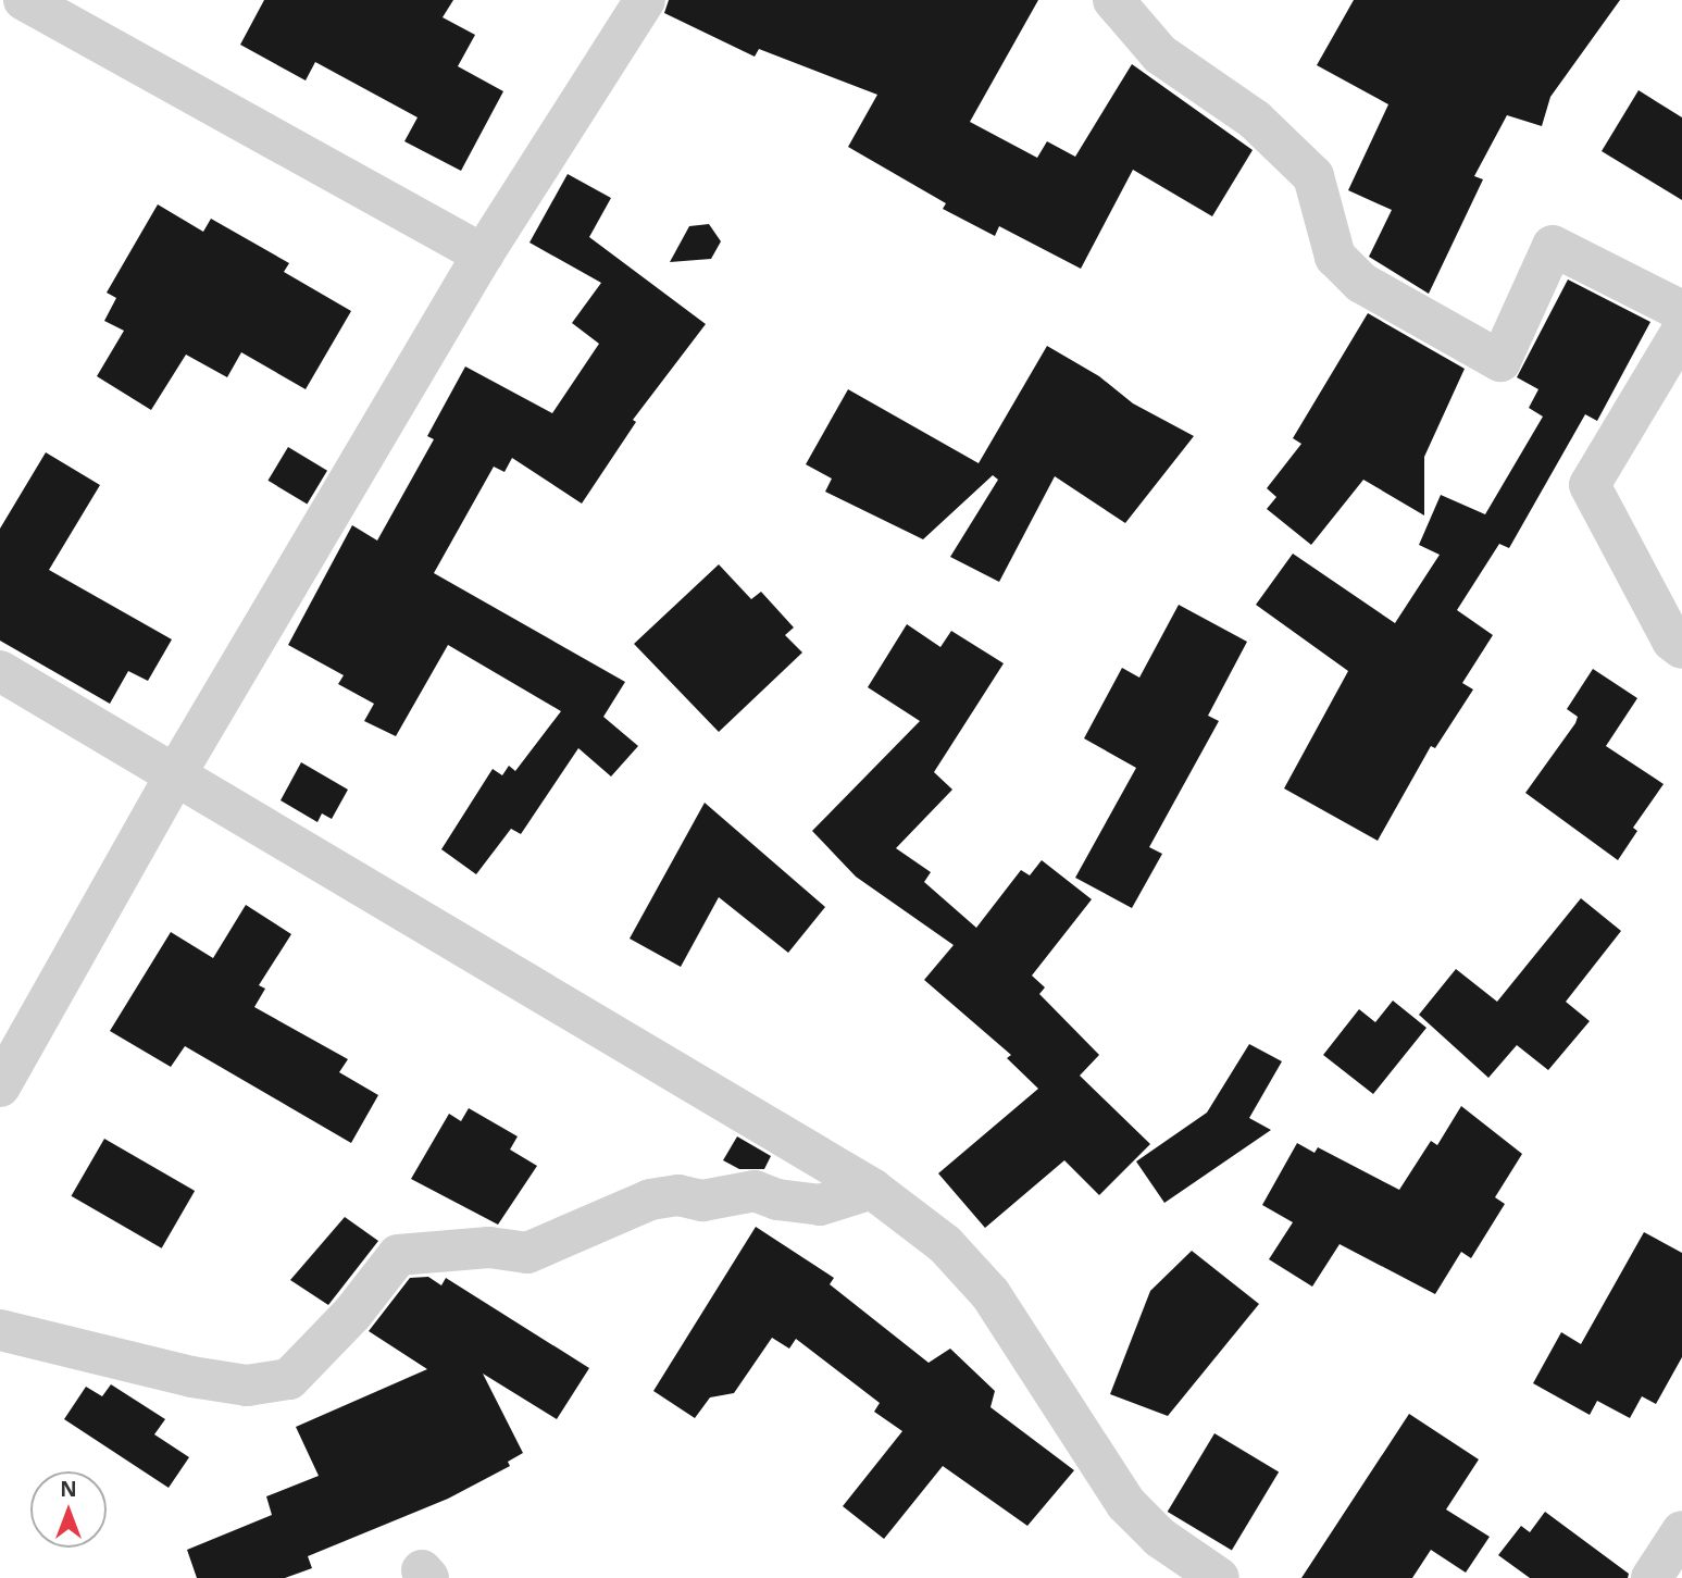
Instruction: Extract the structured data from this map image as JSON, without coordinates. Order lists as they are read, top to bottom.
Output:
{
  "north": "top"
}
